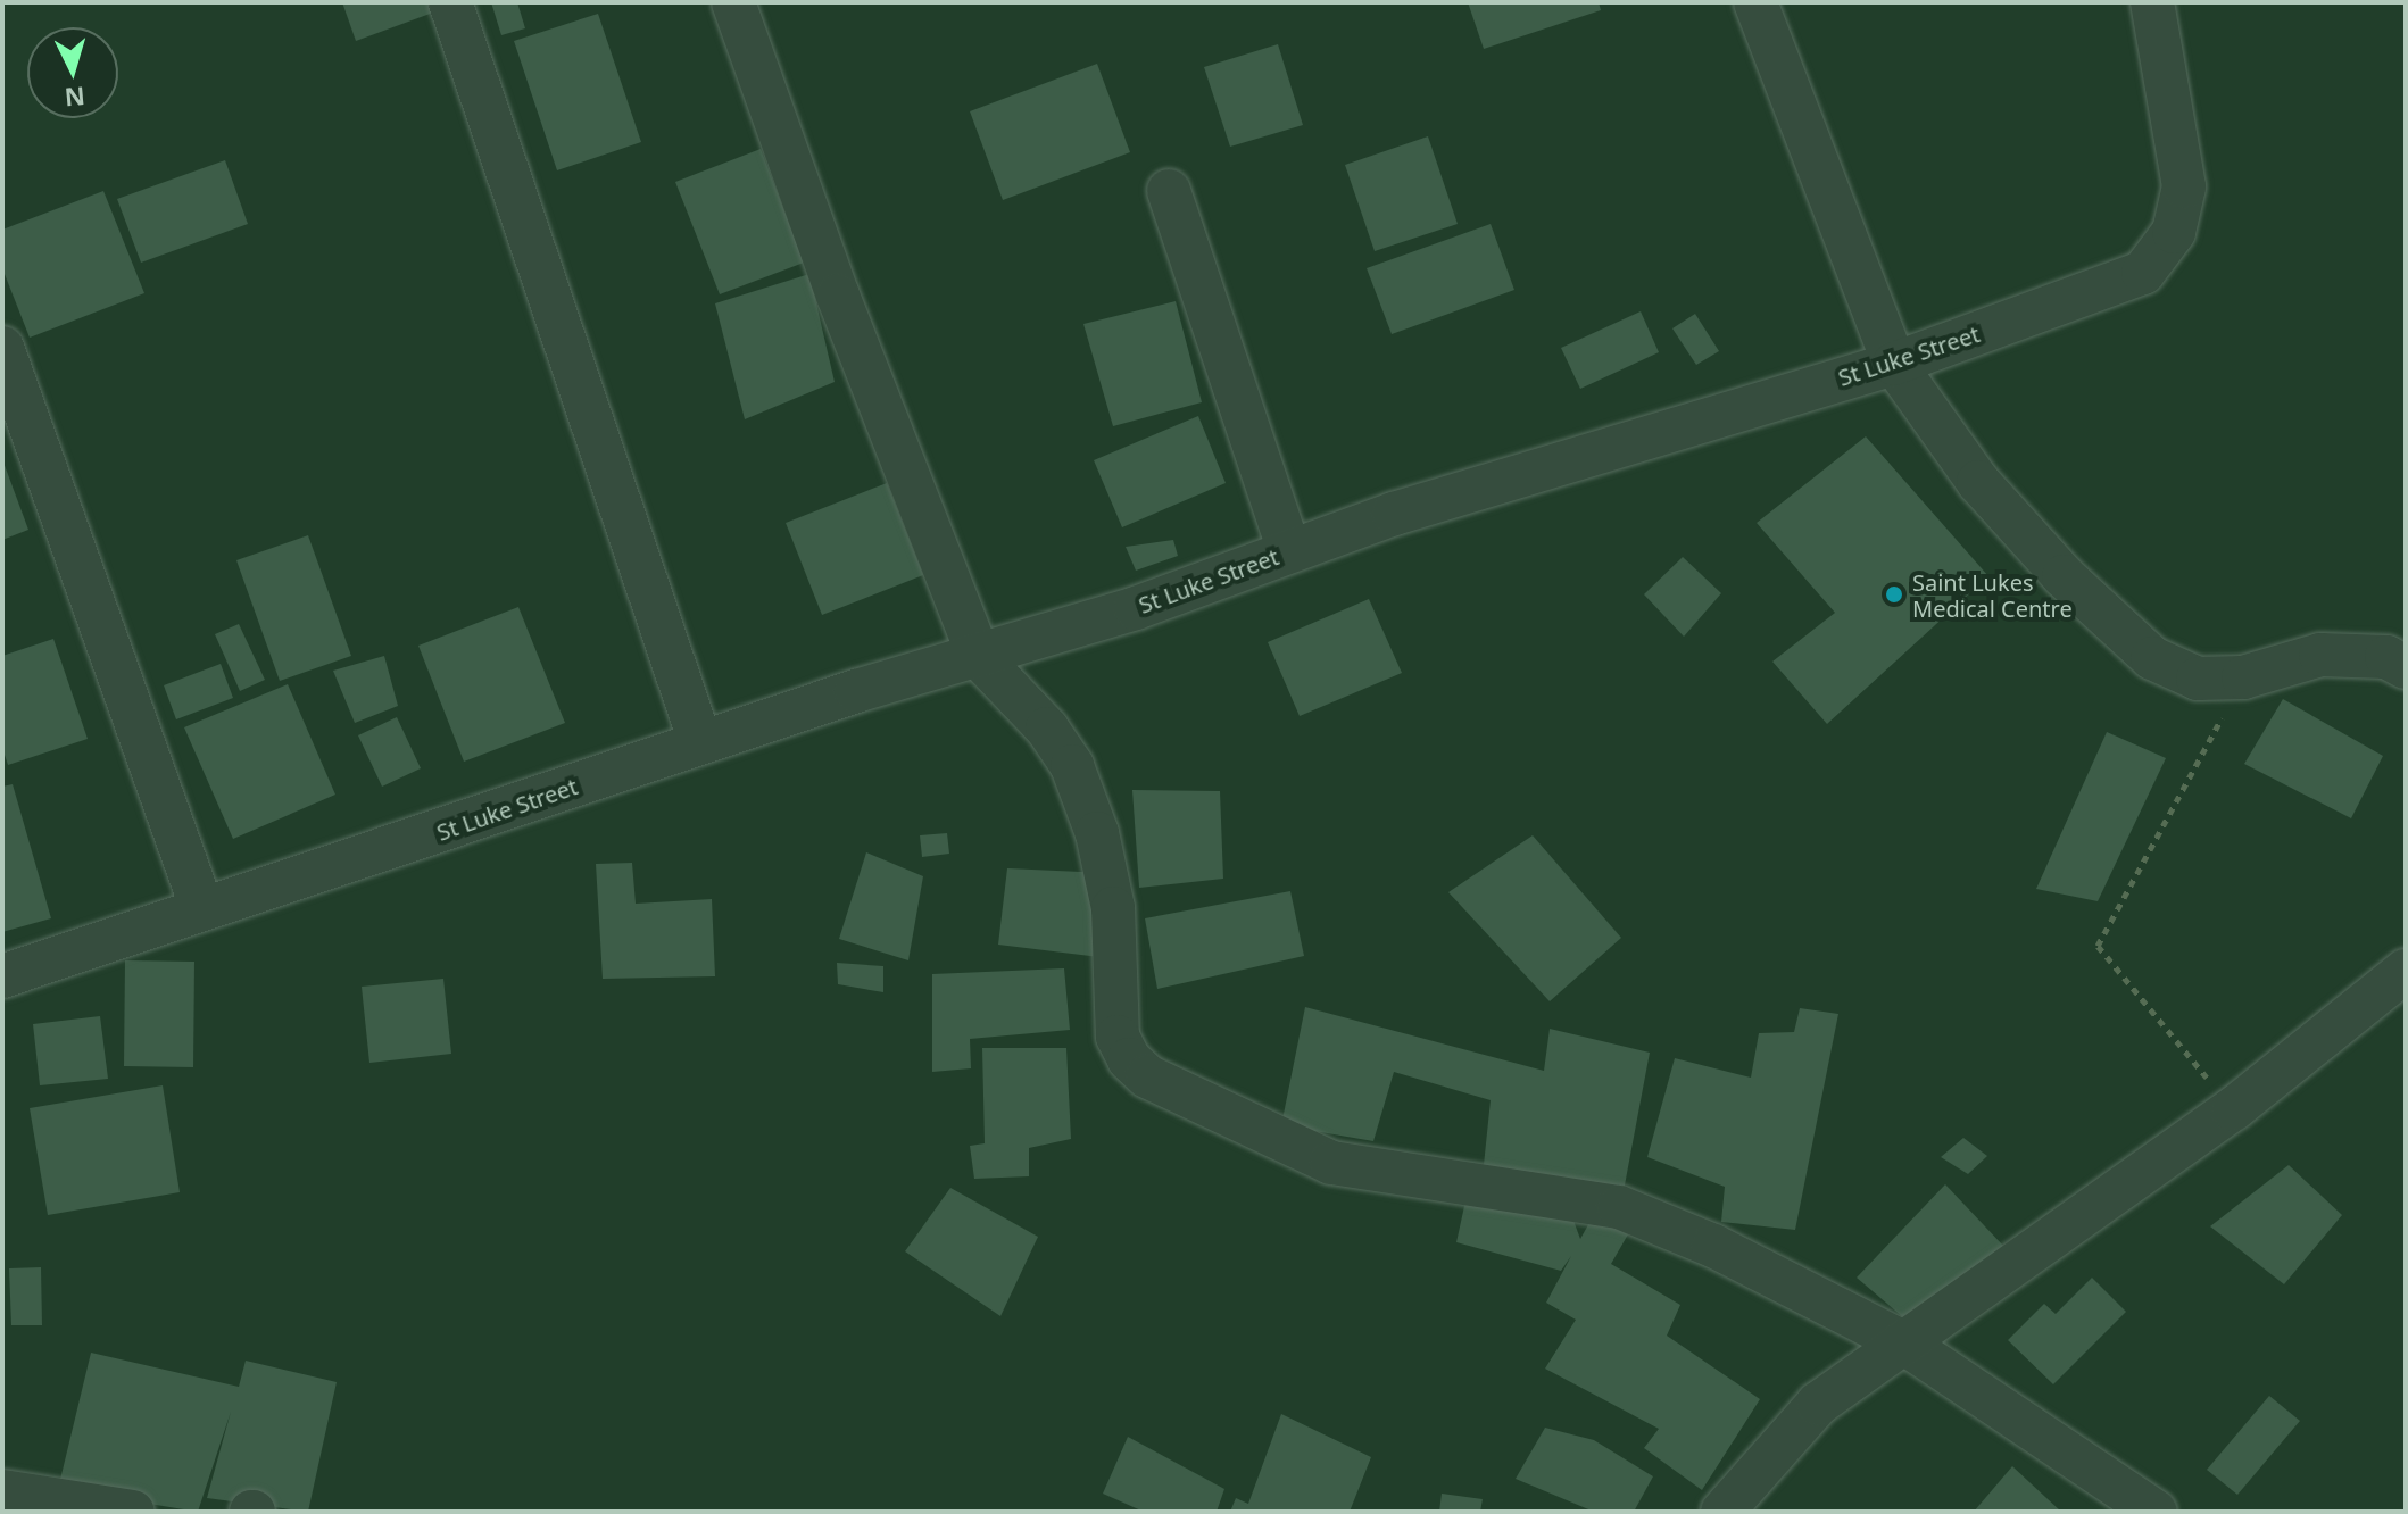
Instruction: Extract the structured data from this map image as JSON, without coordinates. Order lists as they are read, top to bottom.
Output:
{
  "streets": {
    "street": ["St Luke Street"]
  },
  "places": ["Saint Lukes Medical Centre"],
  "north": "bottom"
}
